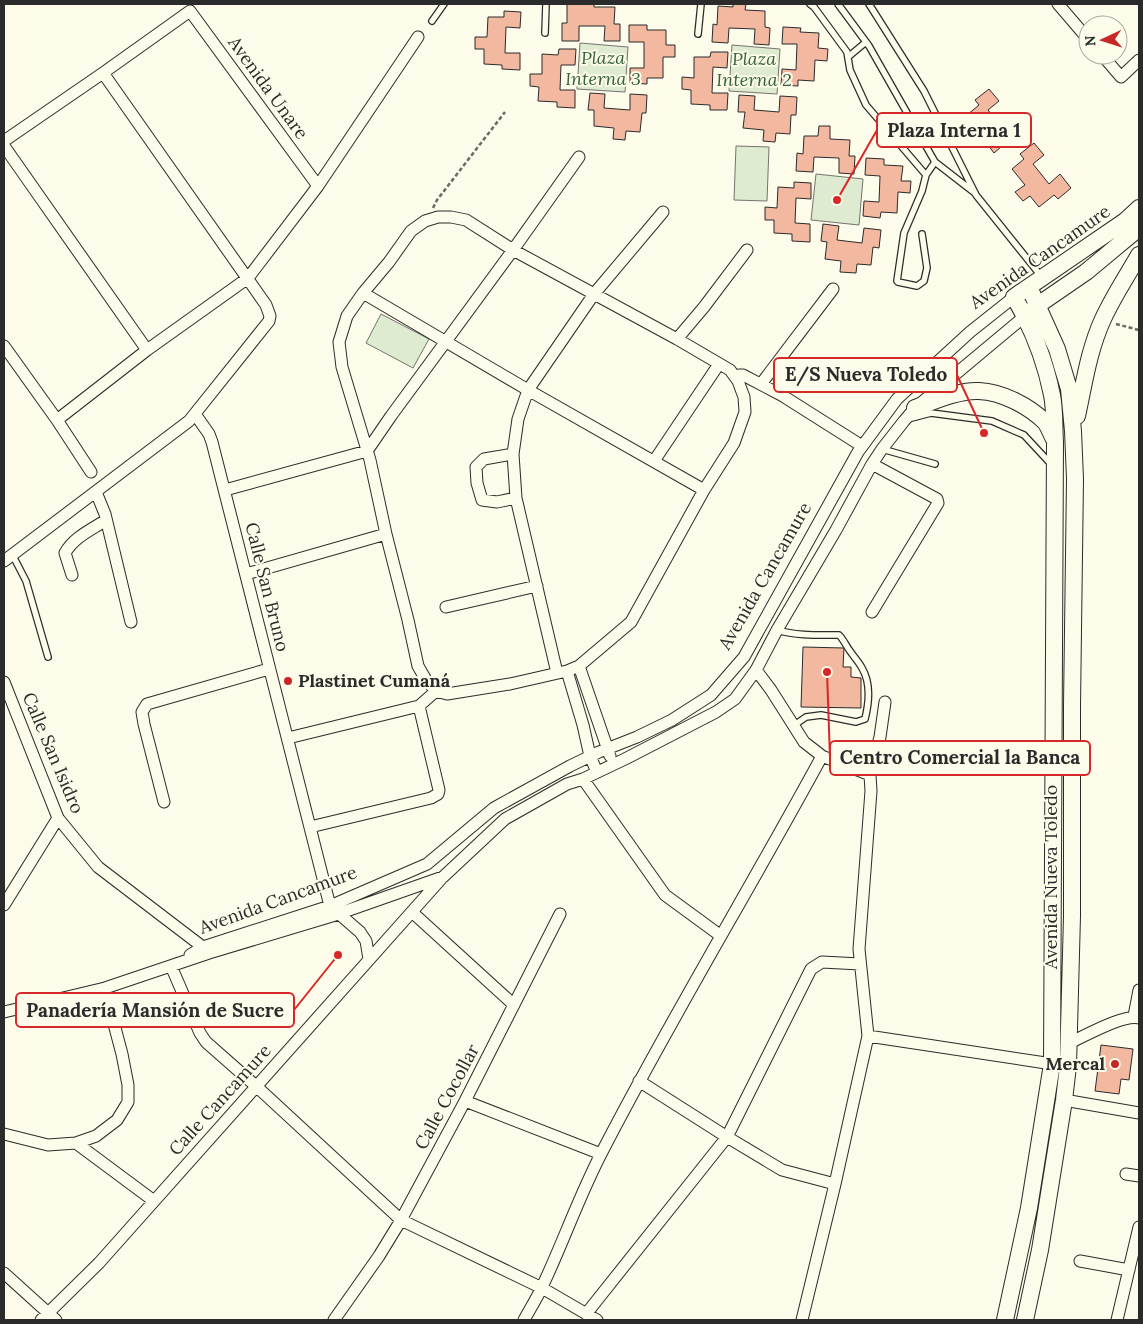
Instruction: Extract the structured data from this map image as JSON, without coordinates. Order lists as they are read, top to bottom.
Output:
{
  "streets": {
    "main road": ["Avenida Cancamure", "Avenida Nueva Toledo"],
    "street": [
      "Avenida Unare",
      "Calle San Bruno",
      "Calle San Isidro",
      "Calle Cocollar",
      "Calle Cancamure"
    ]
  },
  "crossings": [
    ["Avenida Cancamure", "Calle San Bruno"],
    ["Avenida Cancamure", "Calle San Isidro"],
    ["Avenida Cancamure", "Avenida Nueva Toledo"],
    ["Avenida Cancamure", "Calle Cancamure"]
  ],
  "parks": ["Plaza Interna 3", "Plaza Interna 2"],
  "places": [
    "Plaza Interna 1",
    "E/S Nueva Toledo",
    "Centro Comercial la Banca",
    "Plastinet Cumaná",
    "Panadería Mansión de Sucre",
    "Mercal"
  ],
  "north": "left"
}
